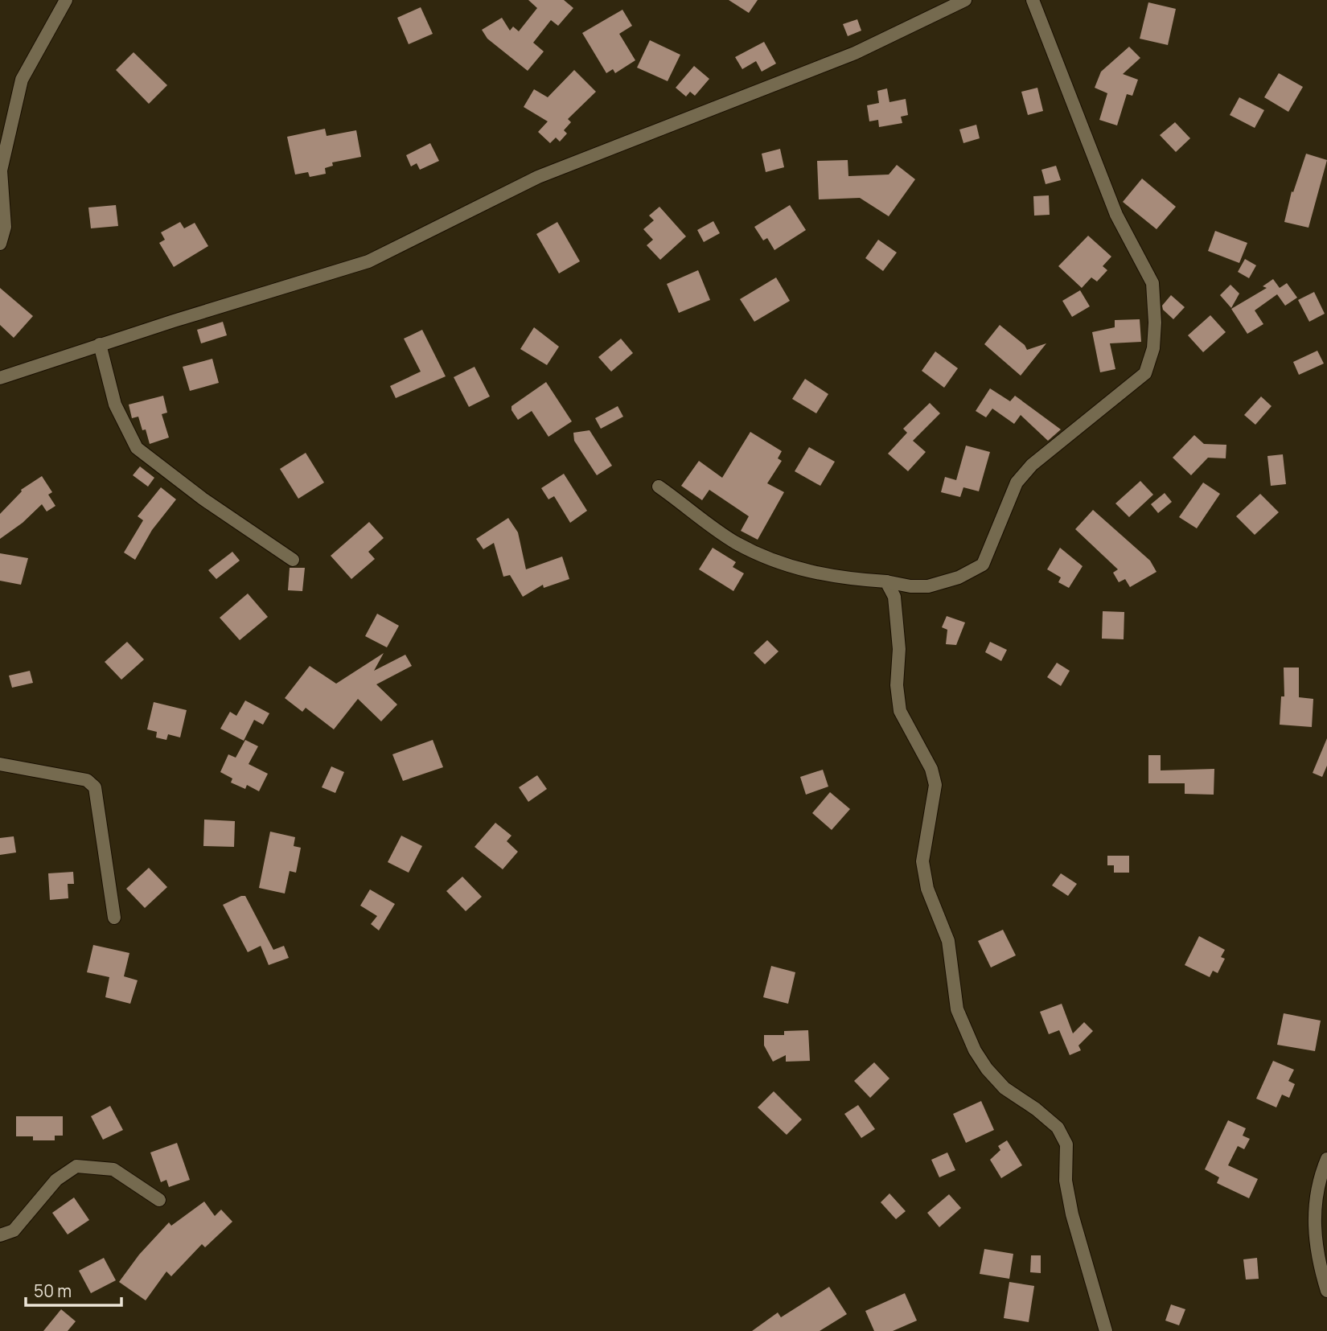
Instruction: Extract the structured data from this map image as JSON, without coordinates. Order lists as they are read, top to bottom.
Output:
{
  "scale_bar": "50 m"
}
